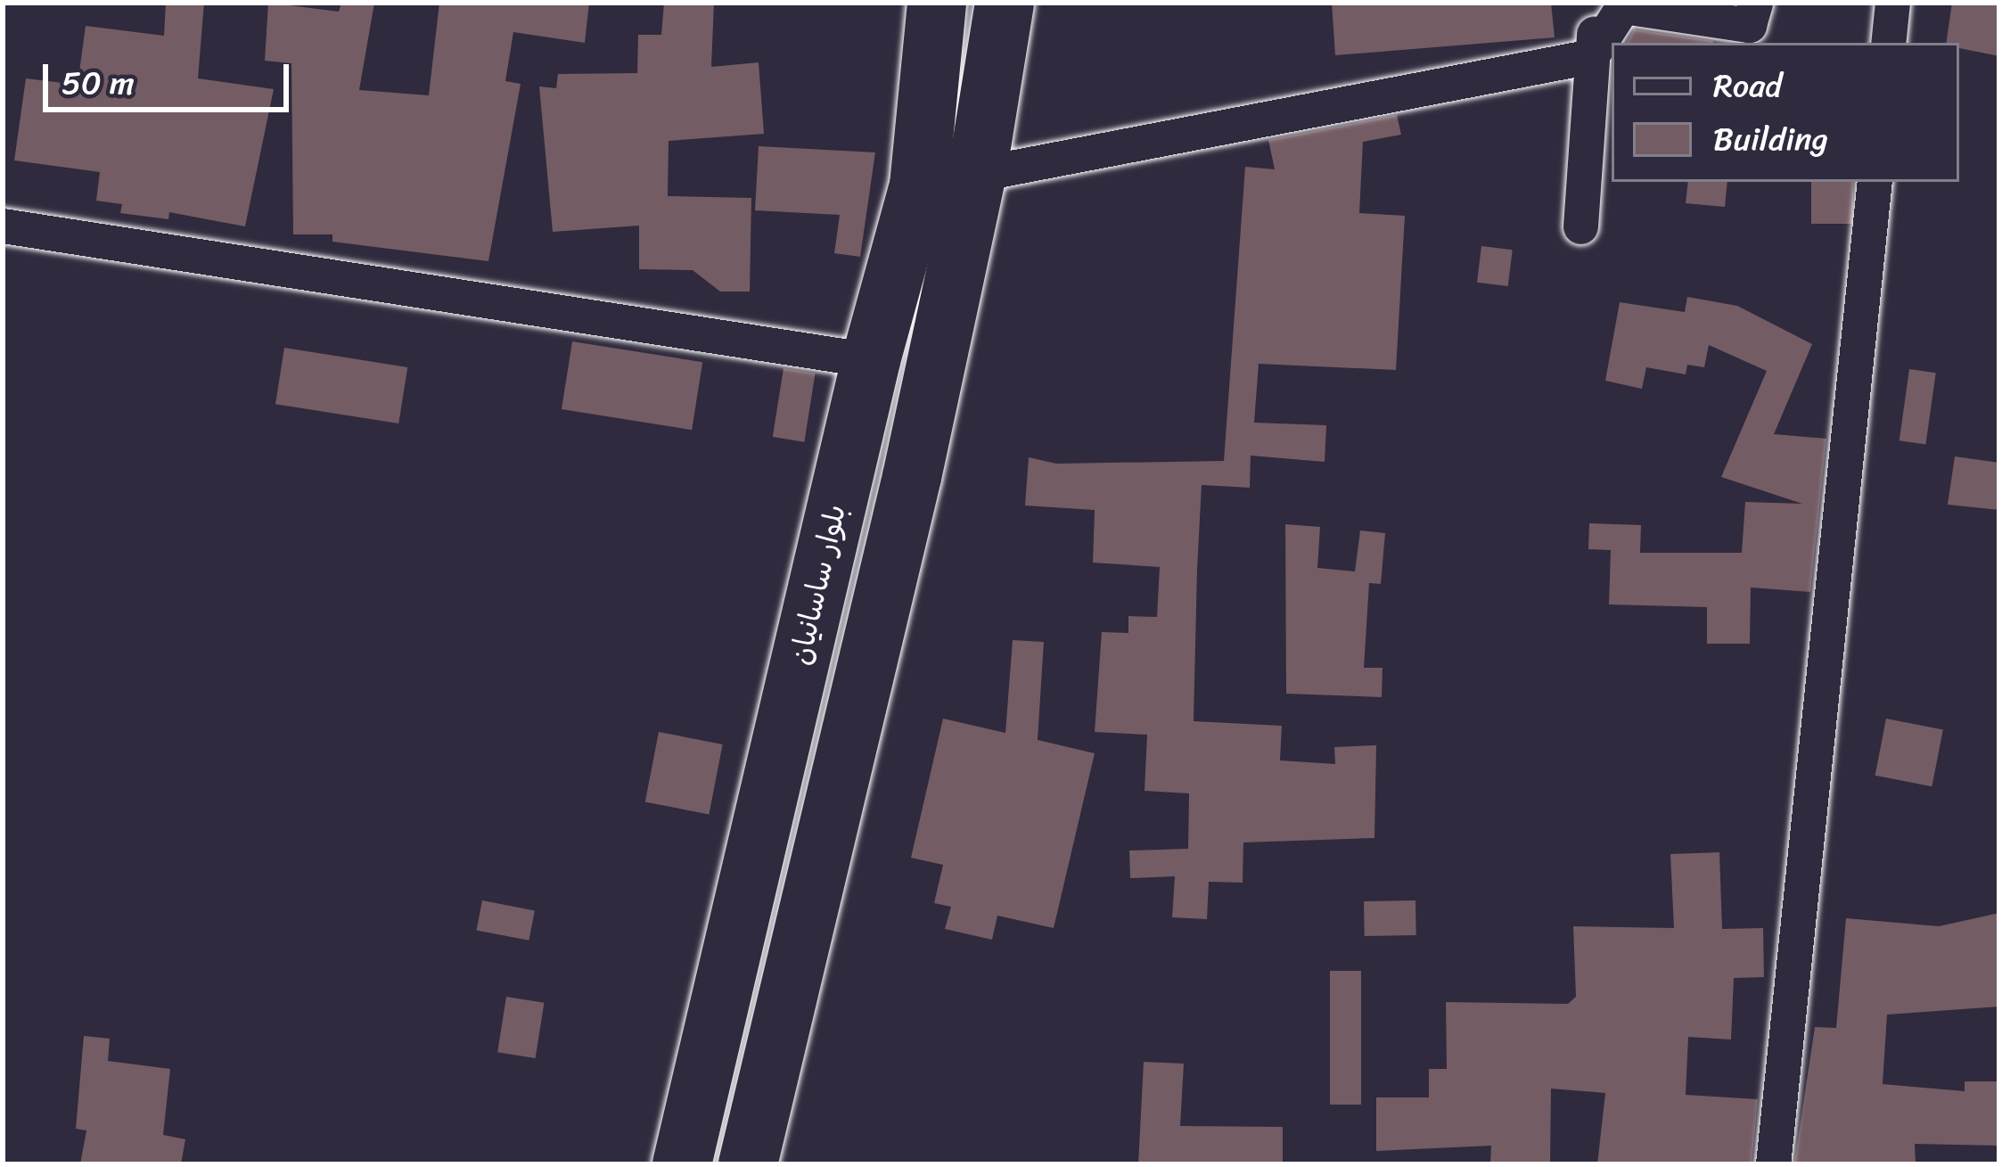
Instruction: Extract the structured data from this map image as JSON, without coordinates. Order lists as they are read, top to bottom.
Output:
{
  "streets": {
    "highway": ["بلوار ساسانیان"]
  },
  "legend": ["Road", "Building"],
  "scale_bar": "50 m"
}
